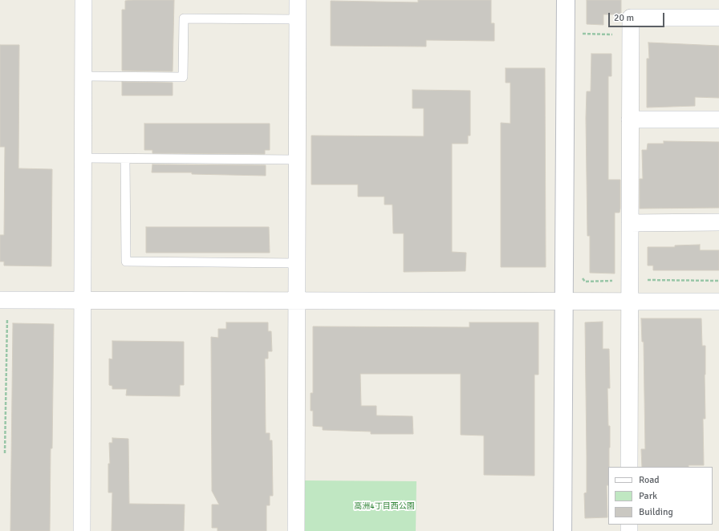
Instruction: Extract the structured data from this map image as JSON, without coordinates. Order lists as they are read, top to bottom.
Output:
{
  "parks": ["高洲4丁目西公園"],
  "legend": ["Road", "Park", "Building"],
  "scale_bar": "20 m"
}
